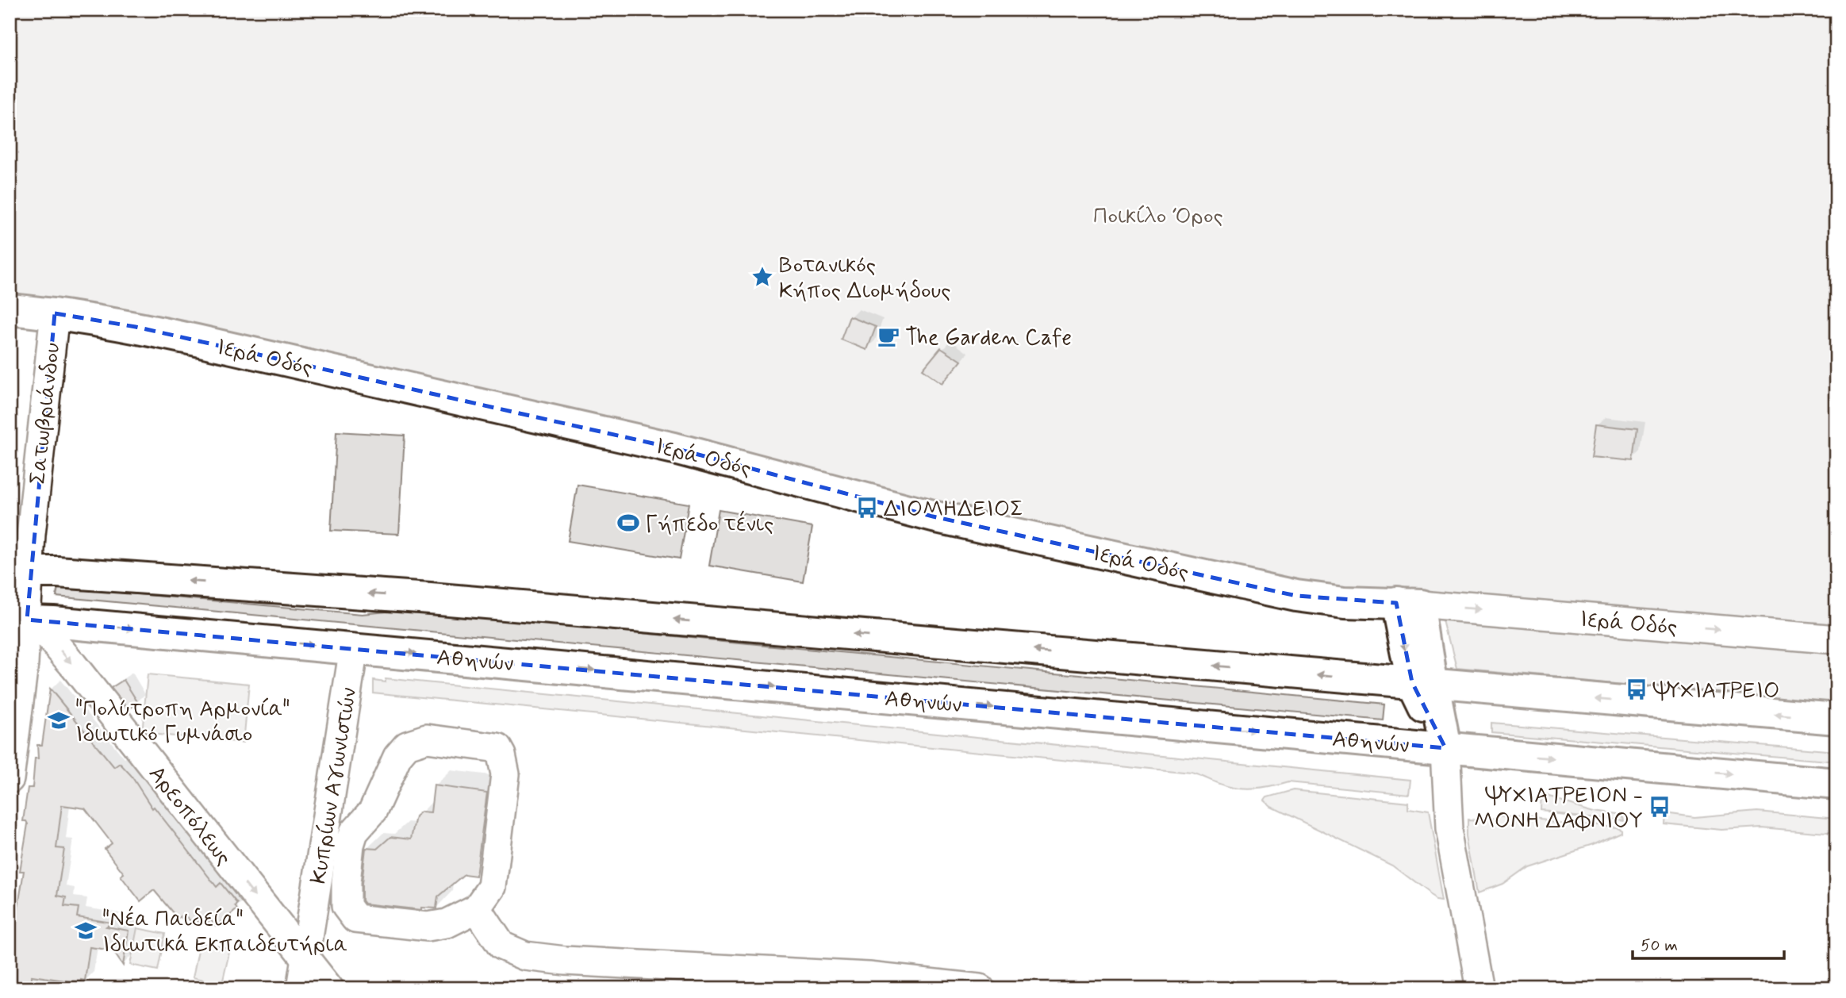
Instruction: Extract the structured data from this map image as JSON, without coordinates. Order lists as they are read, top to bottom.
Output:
{
  "streets": {
    "main road": ["Ιερά Οδός", "Αθηνών"],
    "street": ["Σατωβριάνδου", "Κυπρίων Αγωνιστών", "Αρεοπόλεως"]
  },
  "crossings": [
    ["Ιερά Οδός", "Σατωβριάνδου"],
    ["Σατωβριάνδου", "Αθηνών"],
    ["Σατωβριάνδου", "Αρεοπόλεως"],
    ["Αθηνών", "Κυπρίων Αγωνιστών"],
    ["Αθηνών", "Αρεοπόλεως"],
    ["Κυπρίων Αγωνιστών", "Αρεοπόλεως"]
  ],
  "one_way": ["Αρεοπόλεως"],
  "parks": ["Ποικίλο Όρος"],
  "places": {
    "place": ["Βοτανικός Κήπος Διομήδους"],
    "cafe": ["The Garden Cafe"],
    "bus stop": ["ΔΙΟΜΗΔΕΙΟΣ", "ΨΥΧΙΑΤΡΕΙΟ", "ΨΥΧΙΑΤΡΕΙΟΝ - ΜΟΝΗ ΔΑΦΝΙΟΥ"],
    "sports": ["Γήπεδο τένις"],
    "school or university": ["\"Πολύτροπη Αρμονία\" Ιδιωτικό Γυμνάσιο", "\"Νέα Παιδεία\" Ιδιωτικά Εκπαιδευτήρια"]
  },
  "scale_bar": "50 m"
}
